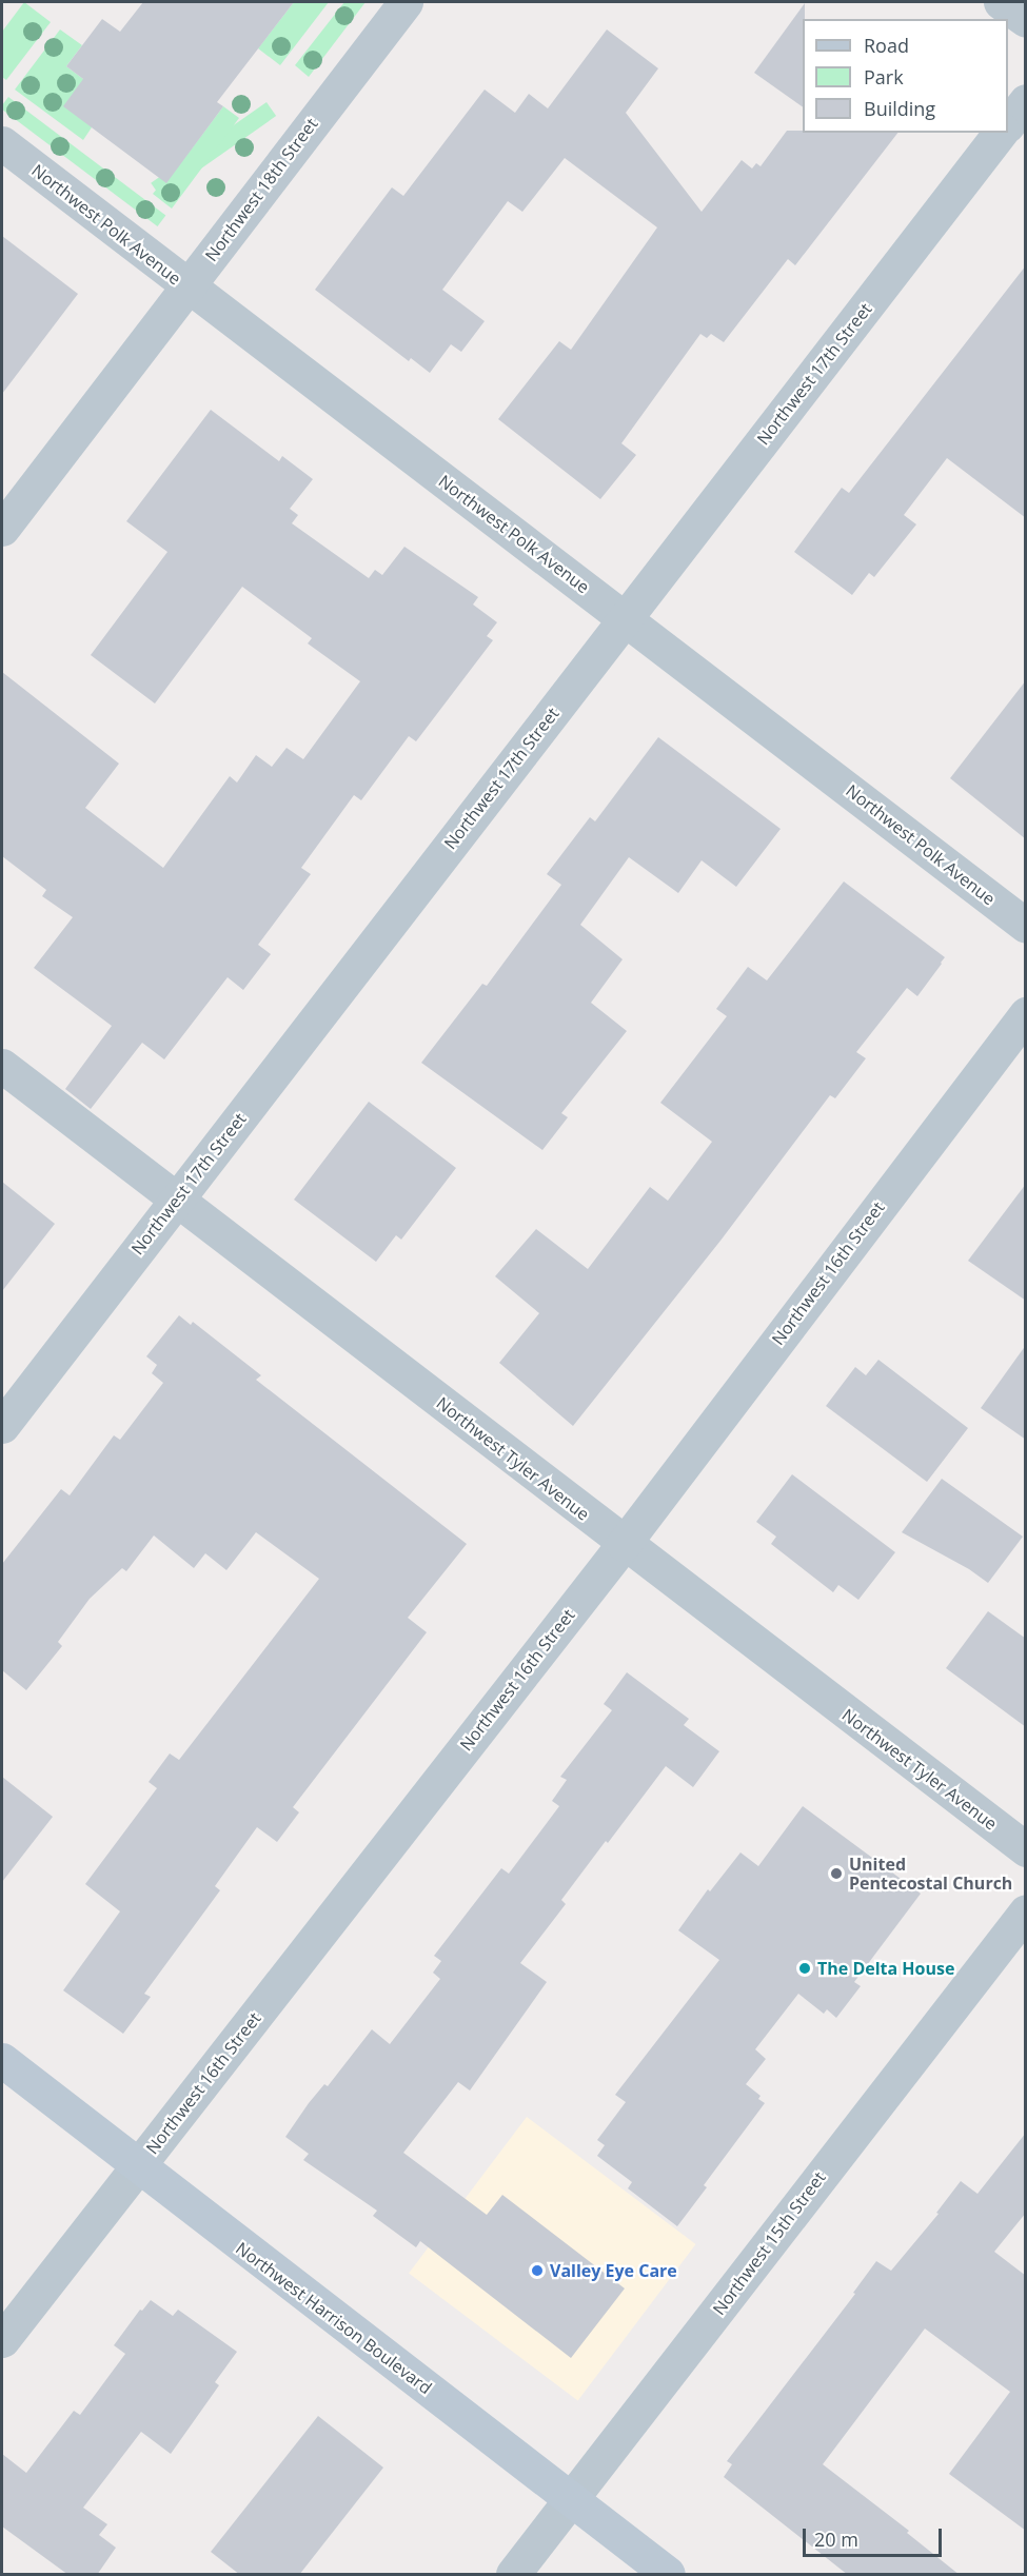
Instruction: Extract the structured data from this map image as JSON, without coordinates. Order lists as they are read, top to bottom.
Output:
{
  "streets": {
    "main road": ["Northwest Harrison Boulevard"],
    "street": [
      "Northwest 18th Street",
      "Northwest Polk Avenue",
      "Northwest 17th Street",
      "Northwest 16th Street",
      "Northwest Tyler Avenue",
      "Northwest 15th Street"
    ]
  },
  "crossings": [
    ["Northwest 18th Street", "Northwest Polk Avenue"],
    ["Northwest Polk Avenue", "Northwest 17th Street"],
    ["Northwest 17th Street", "Northwest Tyler Avenue"],
    ["Northwest 16th Street", "Northwest Tyler Avenue"],
    ["Northwest 16th Street", "Northwest Harrison Boulevard"],
    ["Northwest 15th Street", "Northwest Harrison Boulevard"]
  ],
  "places": ["United Pentecostal Church", "The Delta House", "Valley Eye Care"],
  "legend": ["Road", "Park", "Building"],
  "scale_bar": "20 m"
}
